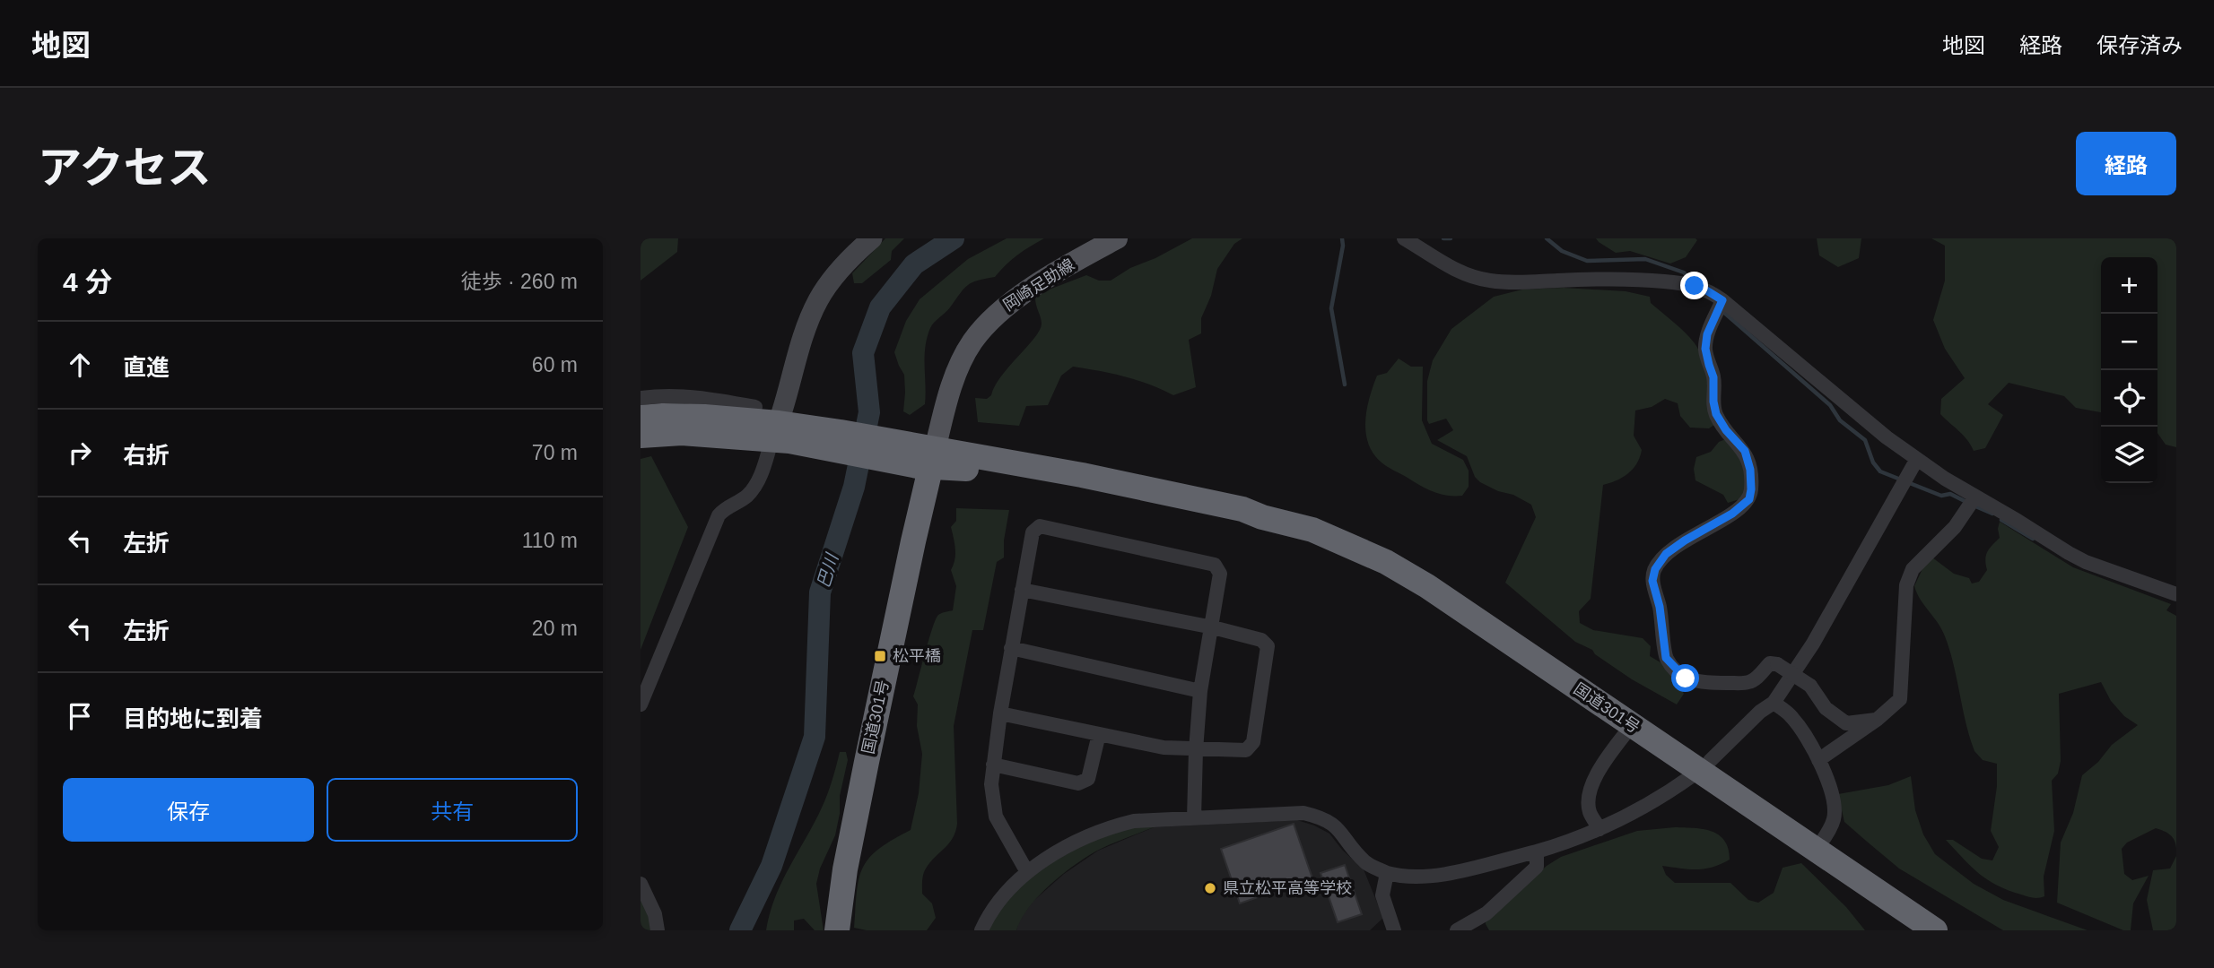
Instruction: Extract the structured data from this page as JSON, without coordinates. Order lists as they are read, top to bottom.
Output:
{
  "streets": {
    "highway": ["国道301号"],
    "main road": ["岡崎足助線"]
  },
  "crossings": [
    ["岡崎足助線", "国道301号"]
  ],
  "water": ["巴川"],
  "places": {
    "transit": ["松平橋"],
    "other": ["県立松平高等学校"]
  },
  "page": {
    "header": "地図",
    "nav": ["地図", "経路", "保存済み"],
    "title": "アクセス",
    "buttons": [
      "経路",
      ["保存", "共有"]
    ],
    "heading": ["4 分", "徒歩 · 260 m"],
    "map_buttons": ["+", "−"],
    "list": [
      ["直進", "60 m"],
      ["右折", "70 m"],
      ["左折", "110 m"],
      ["左折", "20 m"],
      "目的地に到着"
    ]
  }
}
